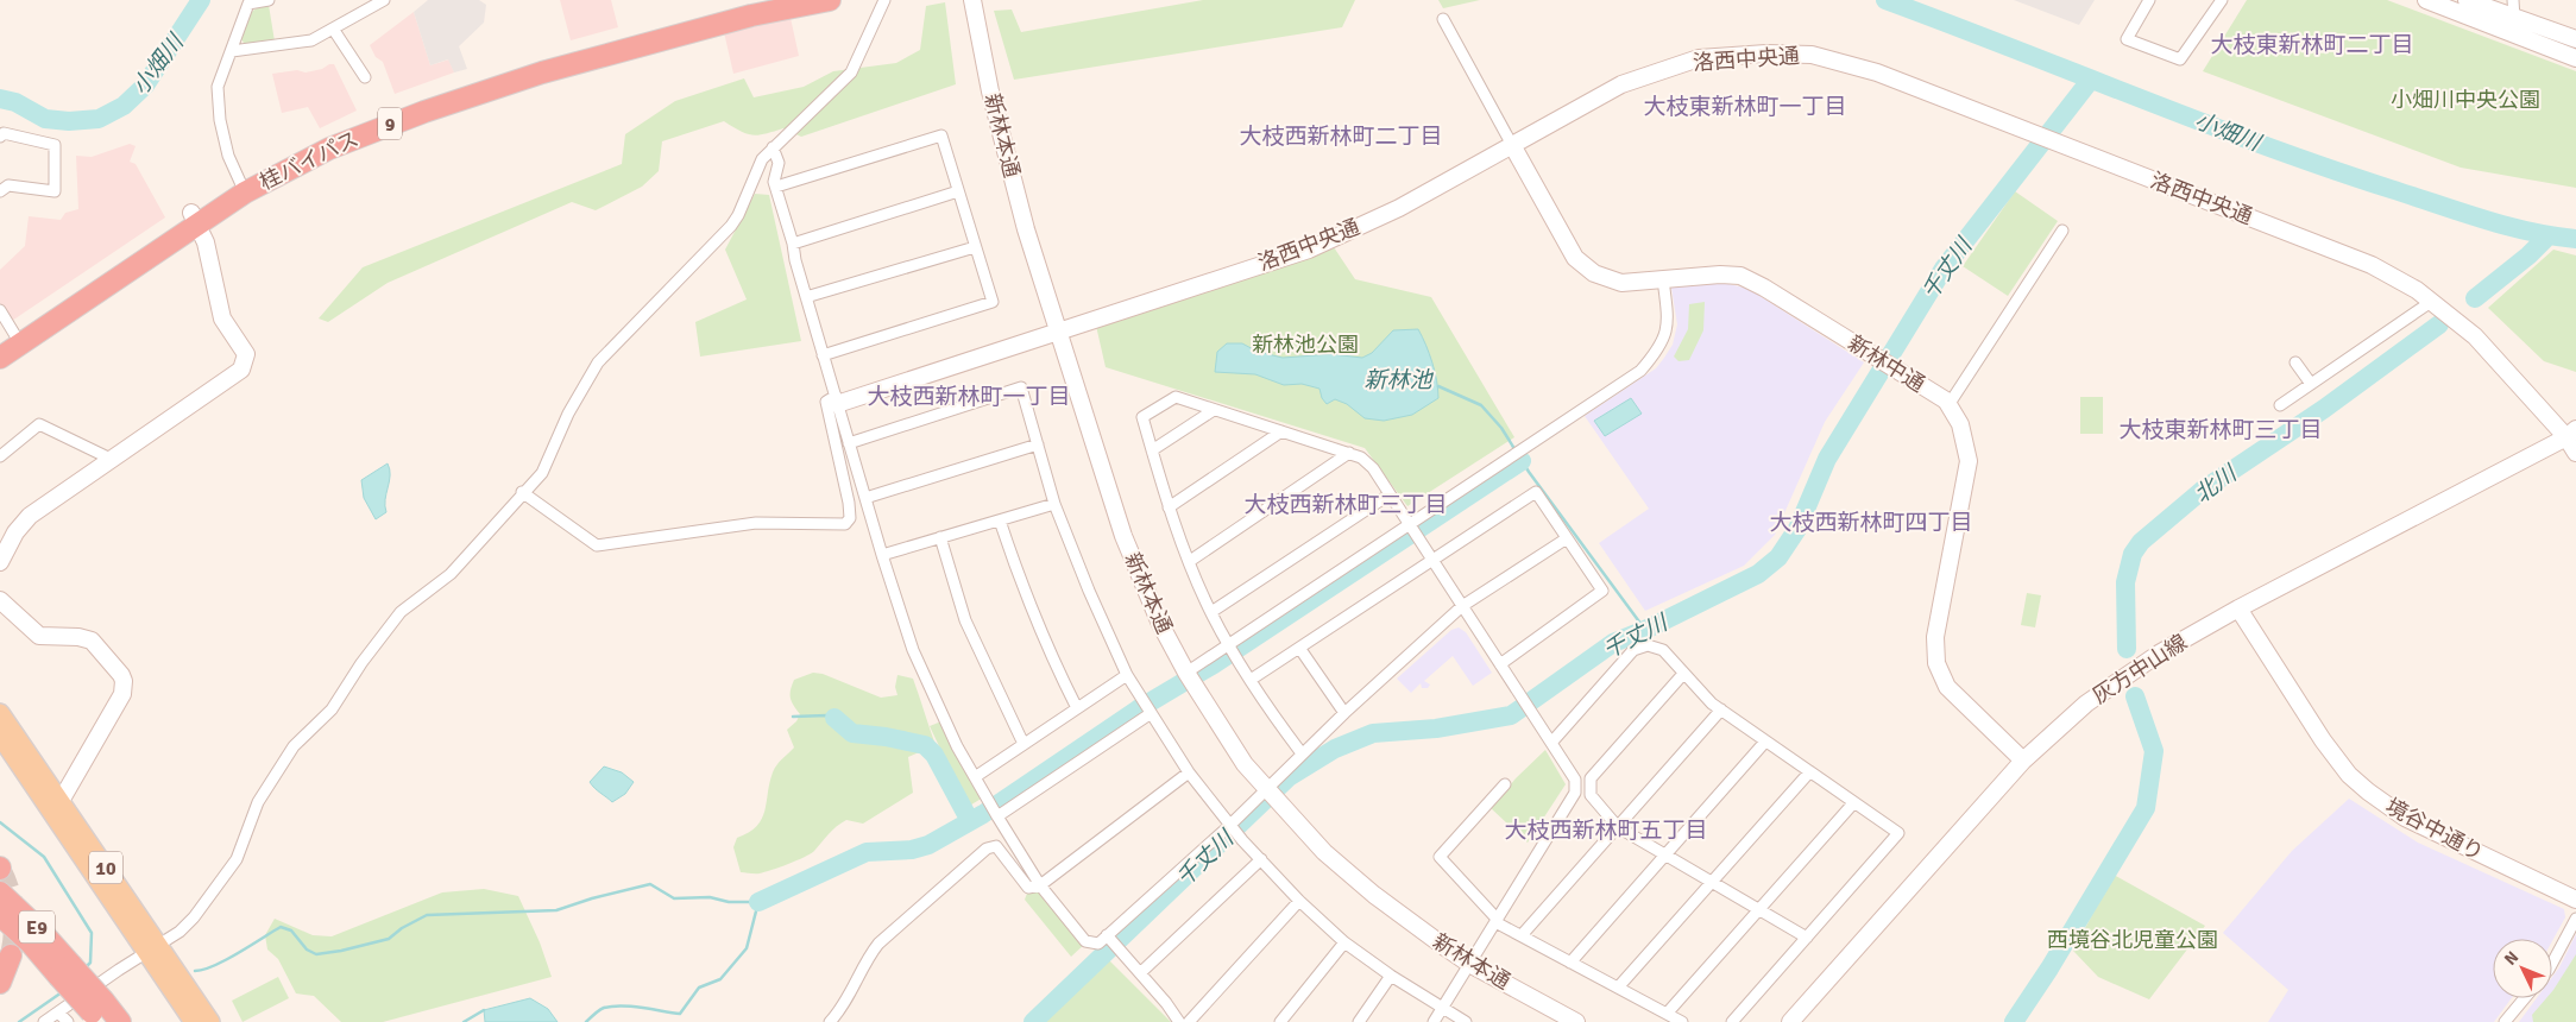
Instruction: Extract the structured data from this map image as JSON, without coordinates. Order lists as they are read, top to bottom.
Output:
{
  "streets": {
    "highway": ["9", "桂バイパス", "E9"],
    "main road": ["10"],
    "street": [
      "洛西中央通",
      "新林本通",
      "新林中通",
      "灰方中山線",
      "境谷中通り"
    ]
  },
  "crossings": [
    ["洛西中央通", "新林本通"],
    ["洛西中央通", "新林中通"],
    ["洛西中央通", "灰方中山線"],
    ["新林中通", "灰方中山線"],
    ["灰方中山線", "境谷中通り"]
  ],
  "districts": [
    "大枝東新林町二丁目",
    "大枝東新林町一丁目",
    "大枝西新林町二丁目",
    "大枝西新林町一丁目",
    "大枝東新林町三丁目",
    "大枝西新林町三丁目",
    "大枝西新林町四丁目",
    "大枝西新林町五丁目"
  ],
  "water": [
    "小畑川",
    "千丈川",
    "新林池",
    "北川"
  ],
  "parks": ["小畑川中央公園", "新林池公園", "西境谷北児童公園"],
  "north": "top left"
}
